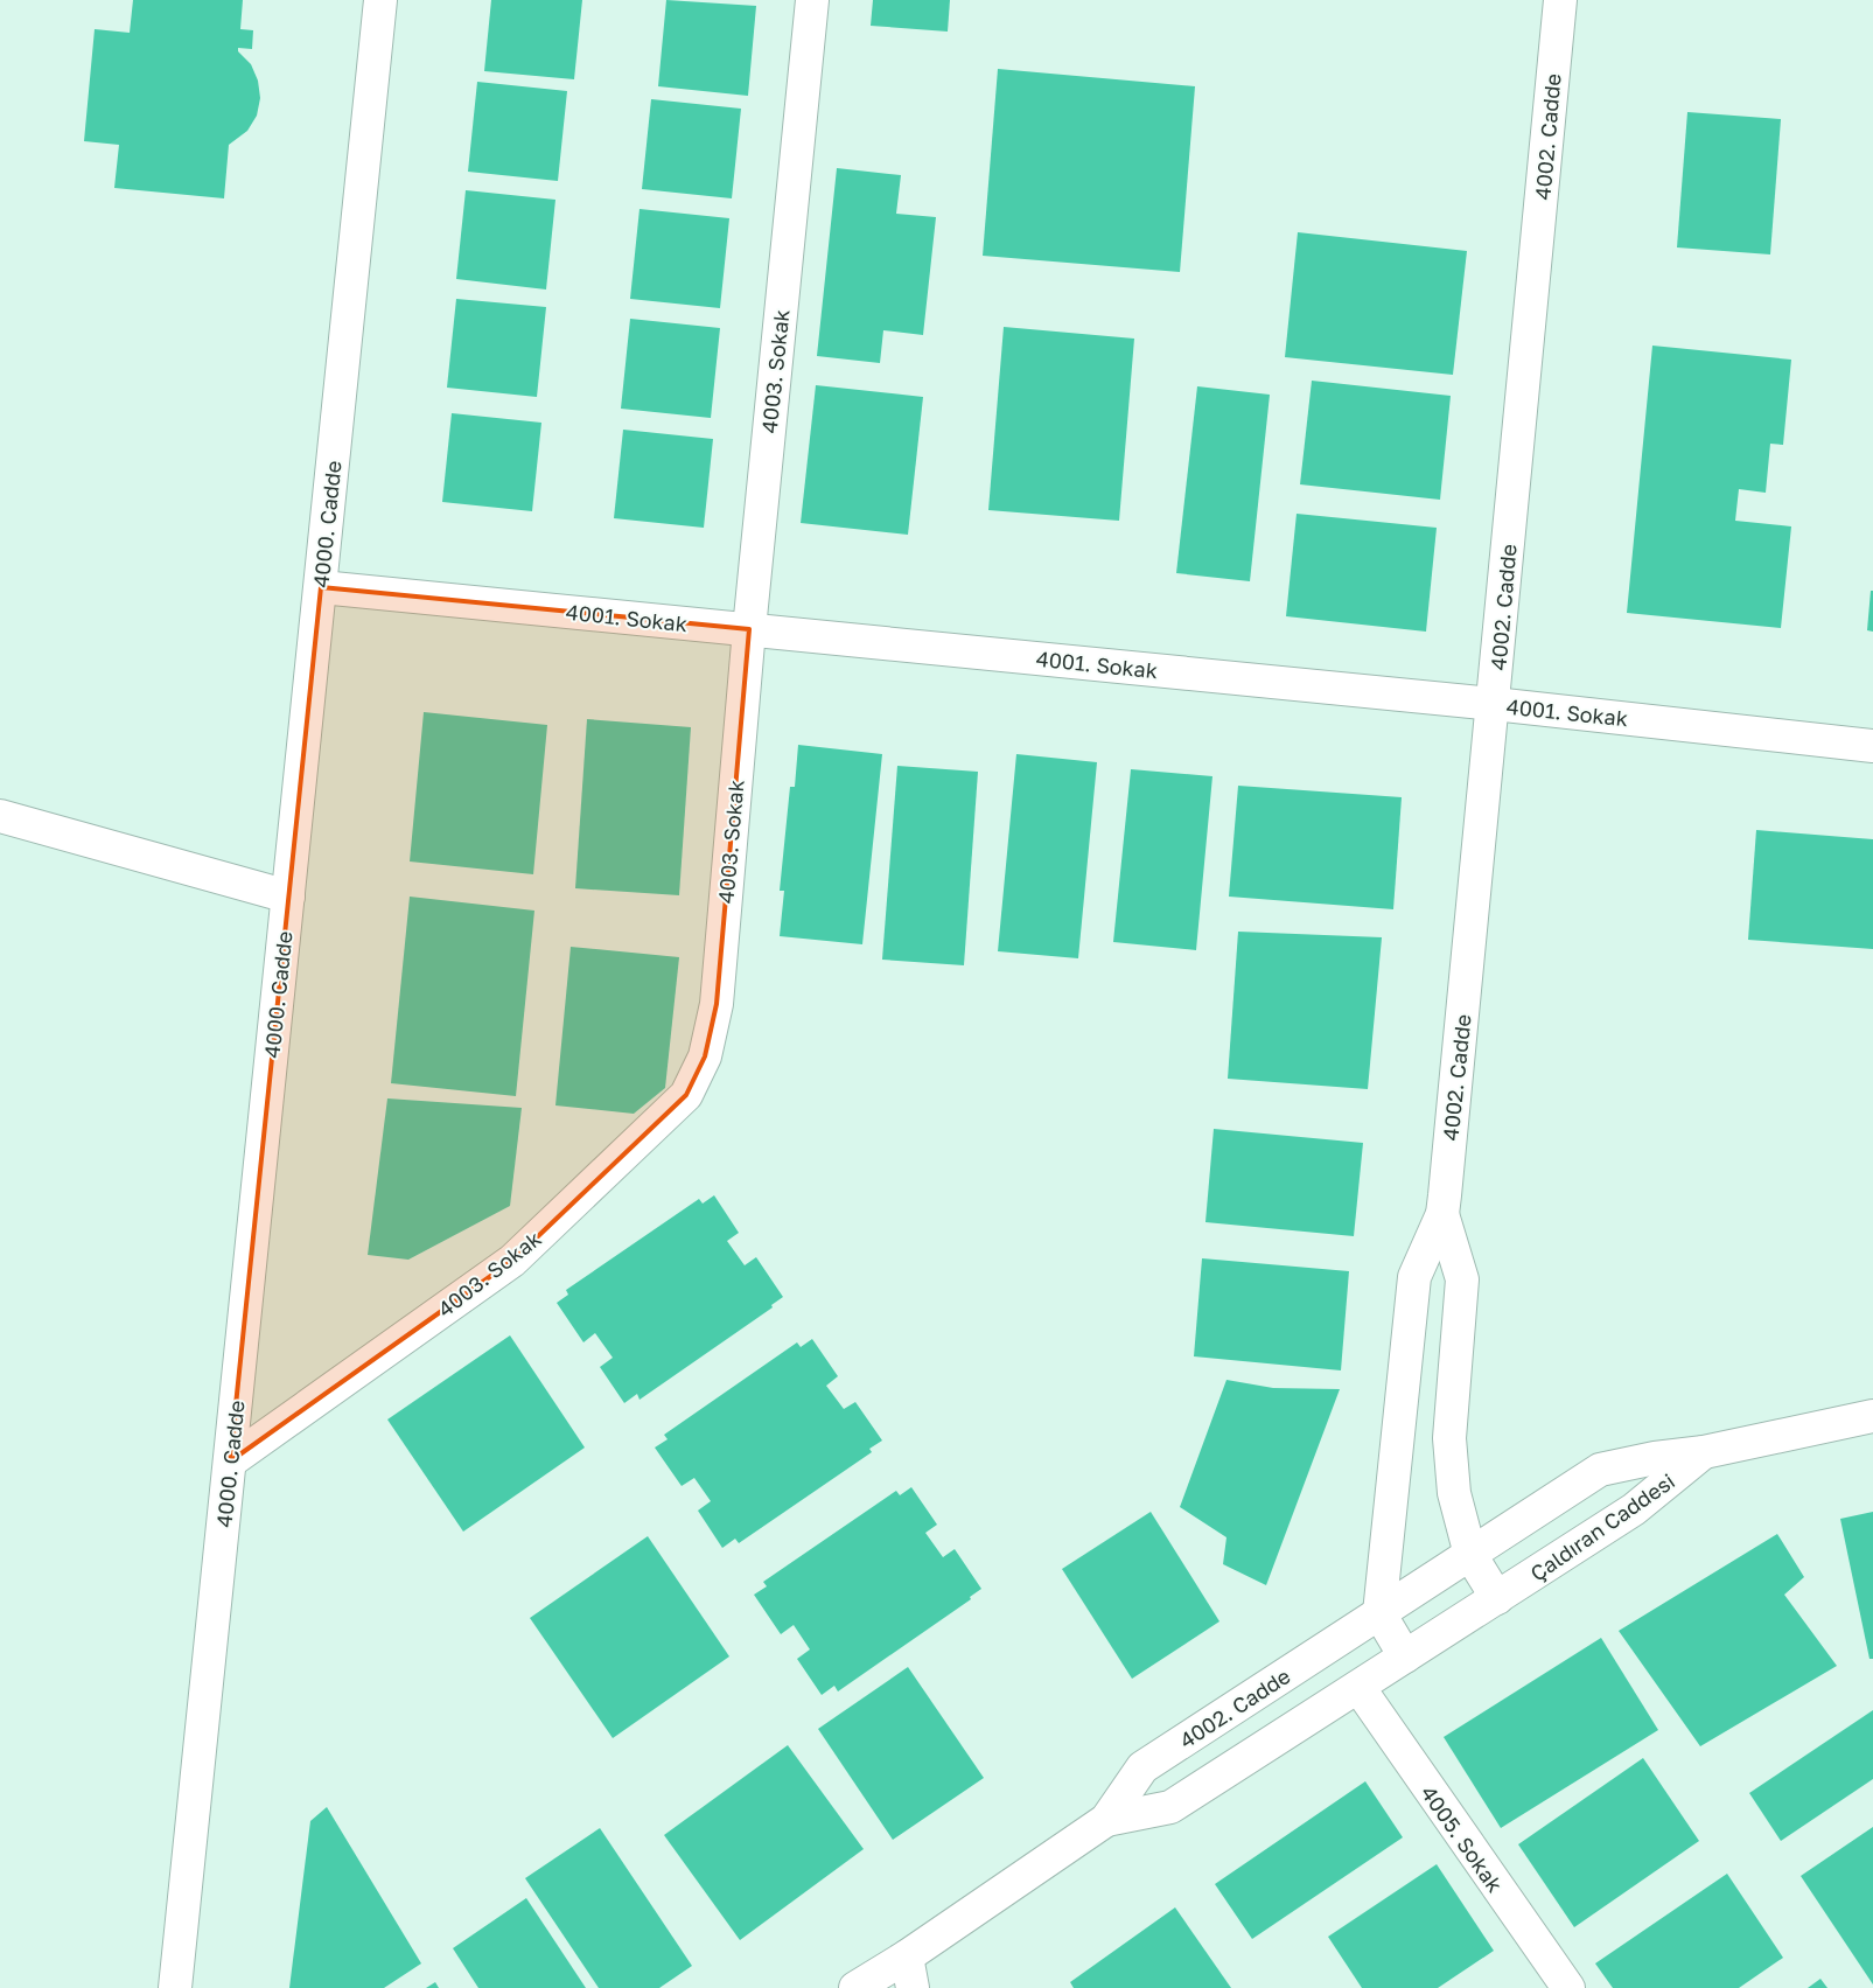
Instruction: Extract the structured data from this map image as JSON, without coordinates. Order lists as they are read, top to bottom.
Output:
{
  "streets": {
    "street": [
      "4002. Cadde",
      "4003. Sokak",
      "4000. Cadde",
      "4001. Sokak",
      "Çaldıran Caddesi",
      "4005. Sokak"
    ]
  },
  "crossings": [
    ["4002. Cadde", "4001. Sokak"],
    ["4002. Cadde", "Çaldıran Caddesi"],
    ["4002. Cadde", "4005. Sokak"],
    ["4003. Sokak", "4000. Cadde"],
    ["4003. Sokak", "4001. Sokak"],
    ["4000. Cadde", "4001. Sokak"]
  ]
}
